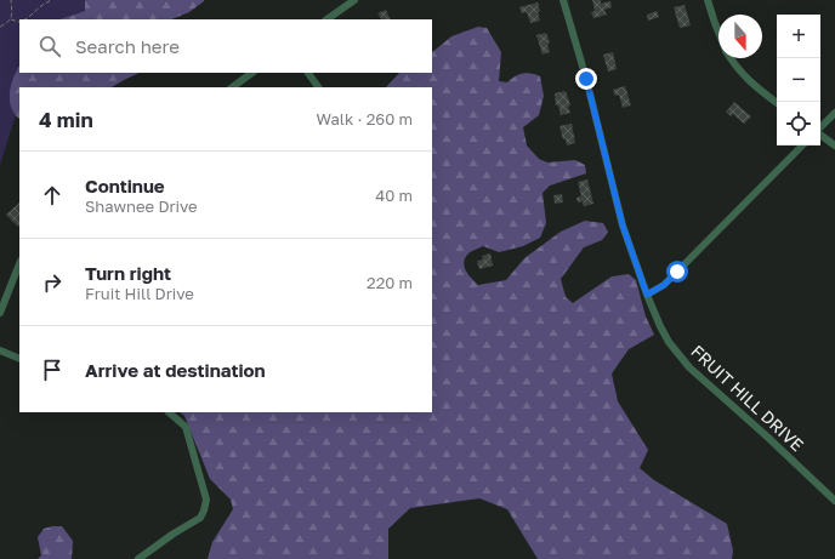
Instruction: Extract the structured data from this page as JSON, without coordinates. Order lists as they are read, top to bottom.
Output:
{
  "streets": {
    "street": ["FRUIT HILL DRIVE"]
  },
  "north": "bottom",
  "page": {
    "map_buttons": ["+", "−"],
    "search": "Search here",
    "heading": ["4 min", "Walk · 260 m"],
    "list": [
      ["Continue", "Shawnee Drive", "40 m"],
      ["Turn right", "Fruit Hill Drive", "220 m"],
      "Arrive at destination"
    ]
  }
}
